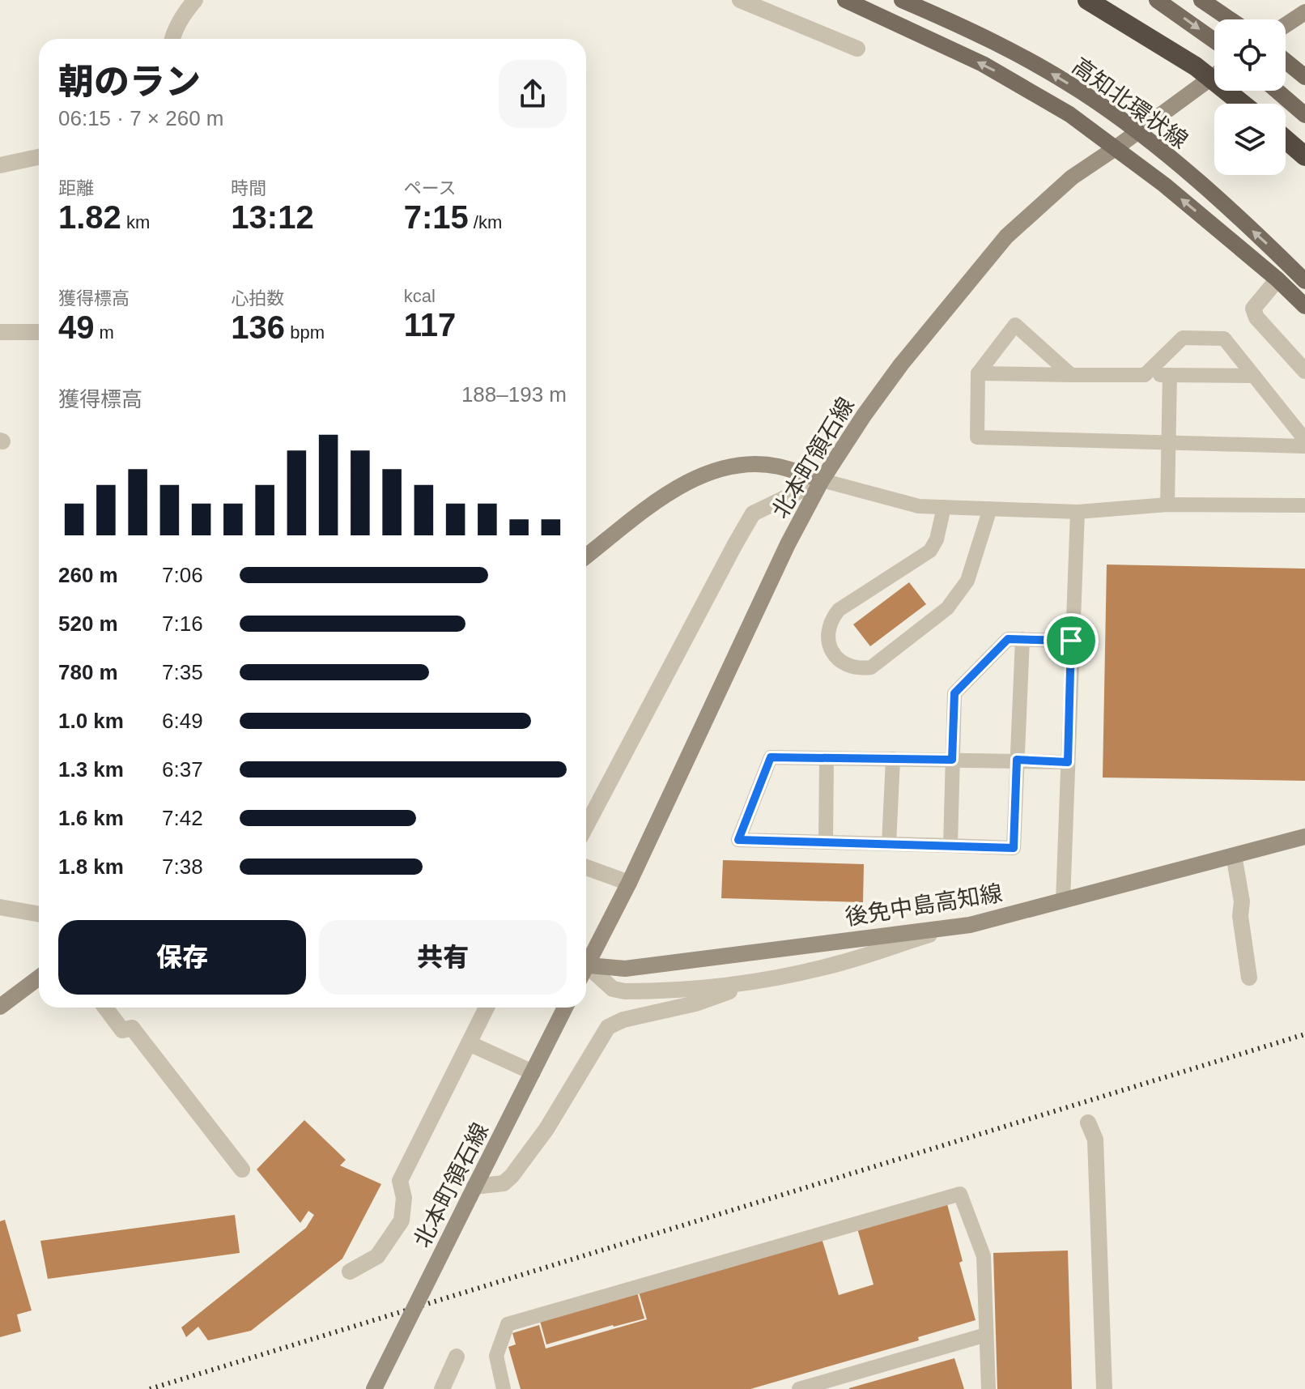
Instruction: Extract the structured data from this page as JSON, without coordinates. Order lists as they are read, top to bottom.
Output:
{
  "streets": {
    "main road": ["高知北環状線", "北本町領石線", "後免中島高知線"]
  },
  "page": {
    "heading": ["朝のラン", "06:15 · 7 × 260 m"],
    "stats": [
      ["距離", "1.82 km"],
      ["時間", "13:12"],
      ["ペース", "7:15 /km"],
      ["獲得標高", "49 m"],
      ["心拍数", "136 bpm"],
      ["kcal", "117"]
    ],
    "chart": ["獲得標高", "188–193 m"],
    "list": [
      {
        "name": "260 m",
        "note": "7:06"
      },
      {
        "name": "520 m",
        "note": "7:16"
      },
      {
        "name": "780 m",
        "note": "7:35"
      },
      {
        "name": "1.0 km",
        "note": "6:49"
      },
      {
        "name": "1.3 km",
        "note": "6:37"
      },
      {
        "name": "1.6 km",
        "note": "7:42"
      },
      {
        "name": "1.8 km",
        "note": "7:38"
      }
    ],
    "buttons": ["保存", "共有"]
  }
}
